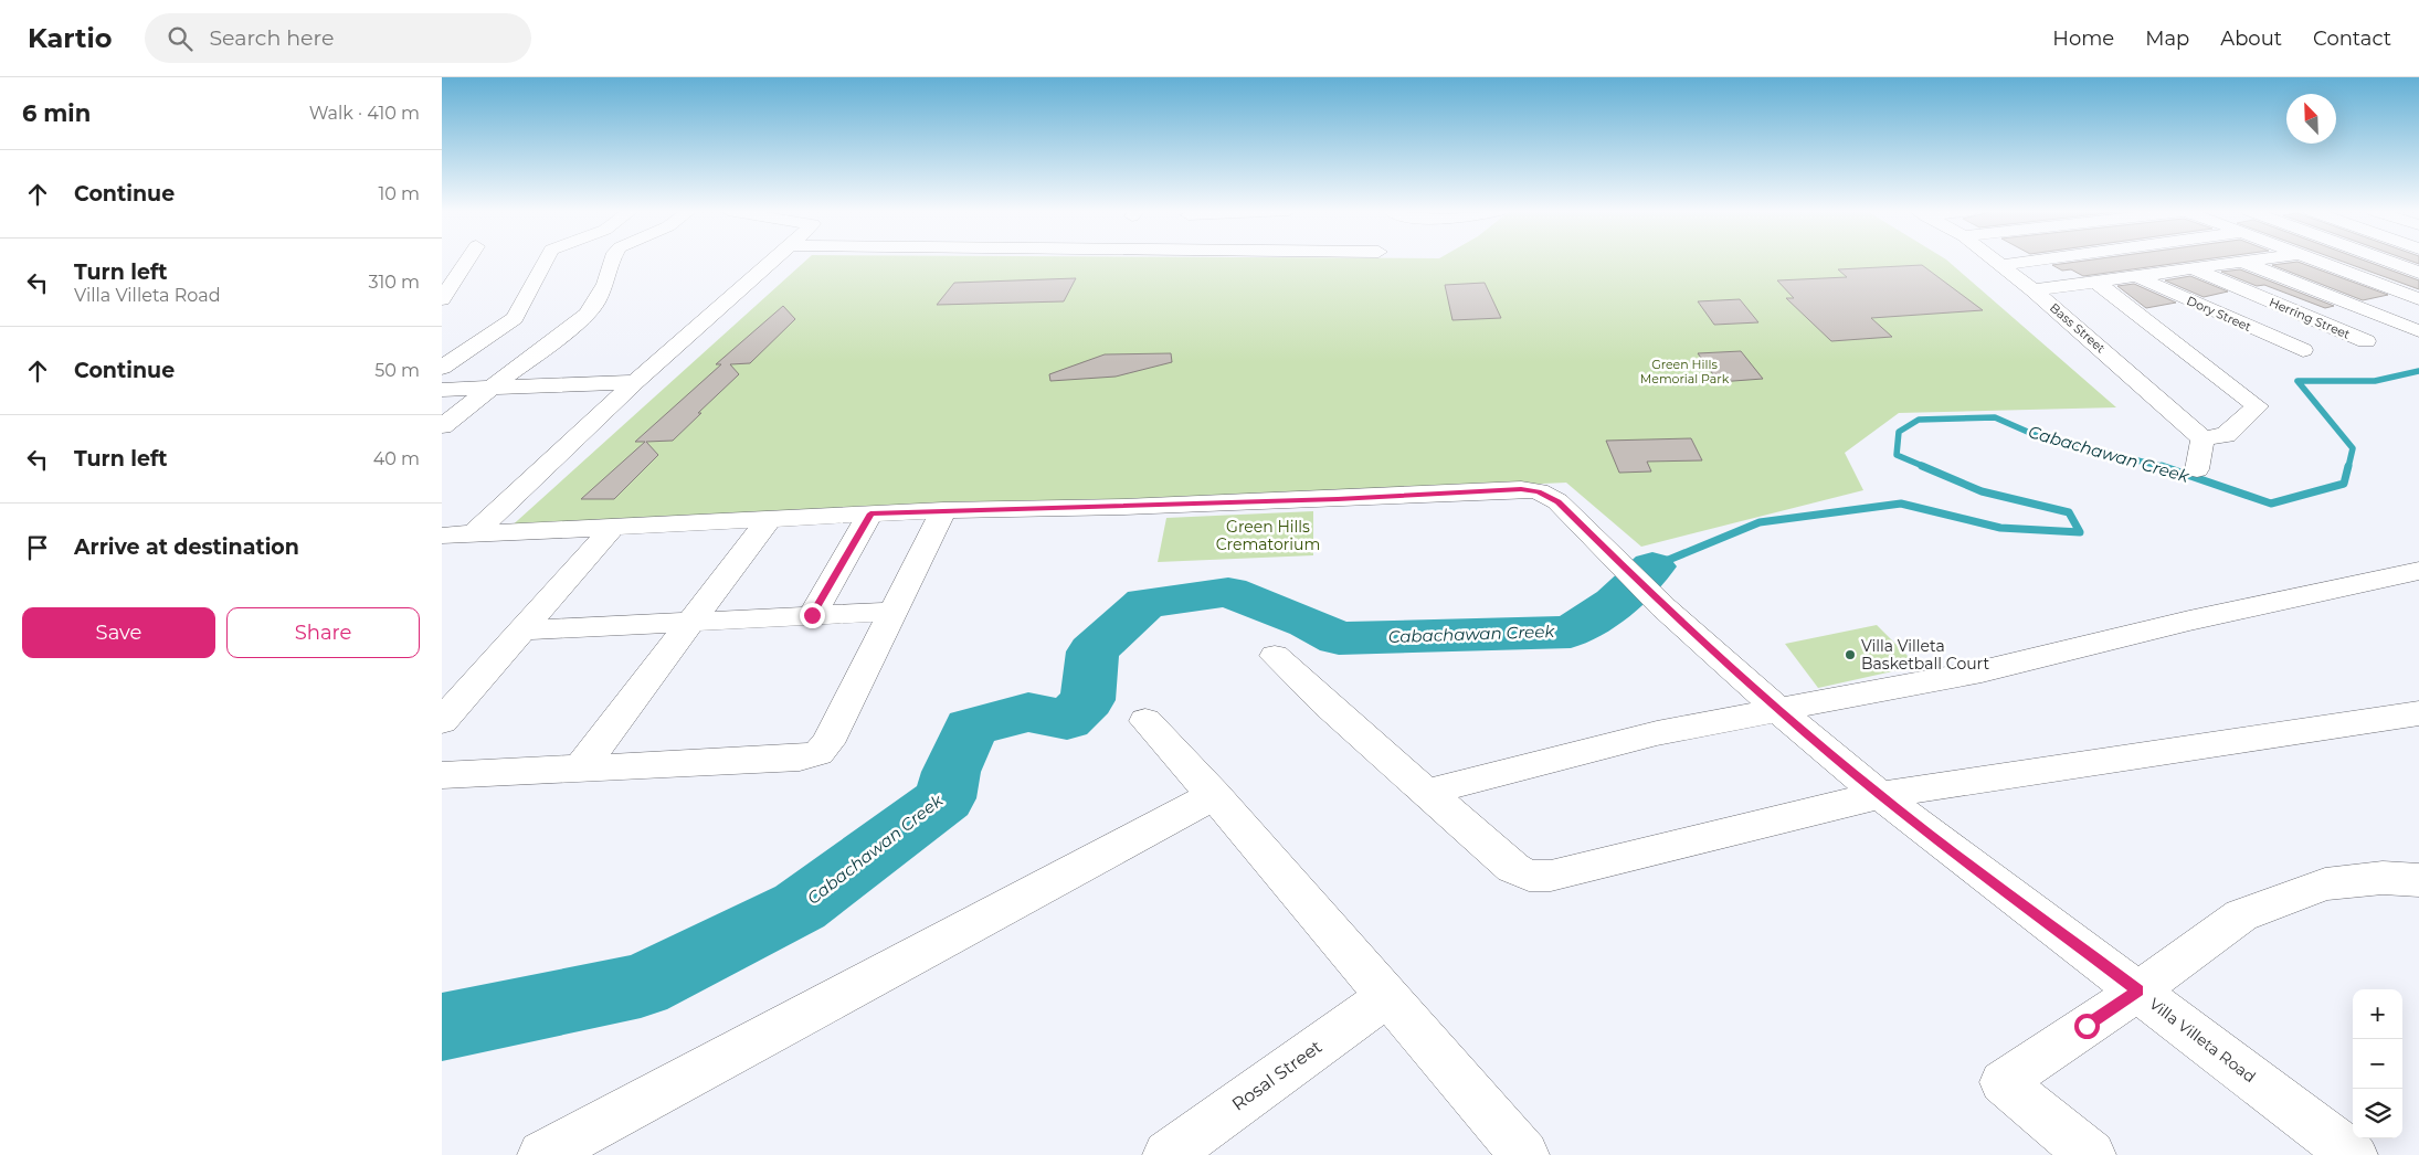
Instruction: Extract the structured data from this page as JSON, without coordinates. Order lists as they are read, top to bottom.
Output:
{
  "streets": {
    "street": [
      "Dory Street",
      "Herring Street",
      "Bass Street",
      "Villa Villeta Road",
      "Rosal Street"
    ]
  },
  "water": ["Cabachawan Creek"],
  "parks": ["Green Hills Memorial Park", "Green Hills Crematorium"],
  "places": ["Villa Villeta Basketball Court"],
  "north": "top left",
  "page": {
    "header": "Kartio",
    "search": "Search here",
    "nav": [
      "Home",
      "Map",
      "About",
      "Contact"
    ],
    "heading": ["6 min", "Walk · 410 m"],
    "list": [
      ["Continue", "10 m"],
      ["Turn left", "Villa Villeta Road", "310 m"],
      ["Continue", "50 m"],
      ["Turn left", "40 m"],
      "Arrive at destination"
    ],
    "buttons": ["Save", "Share"],
    "map_buttons": ["+", "−"]
  }
}
